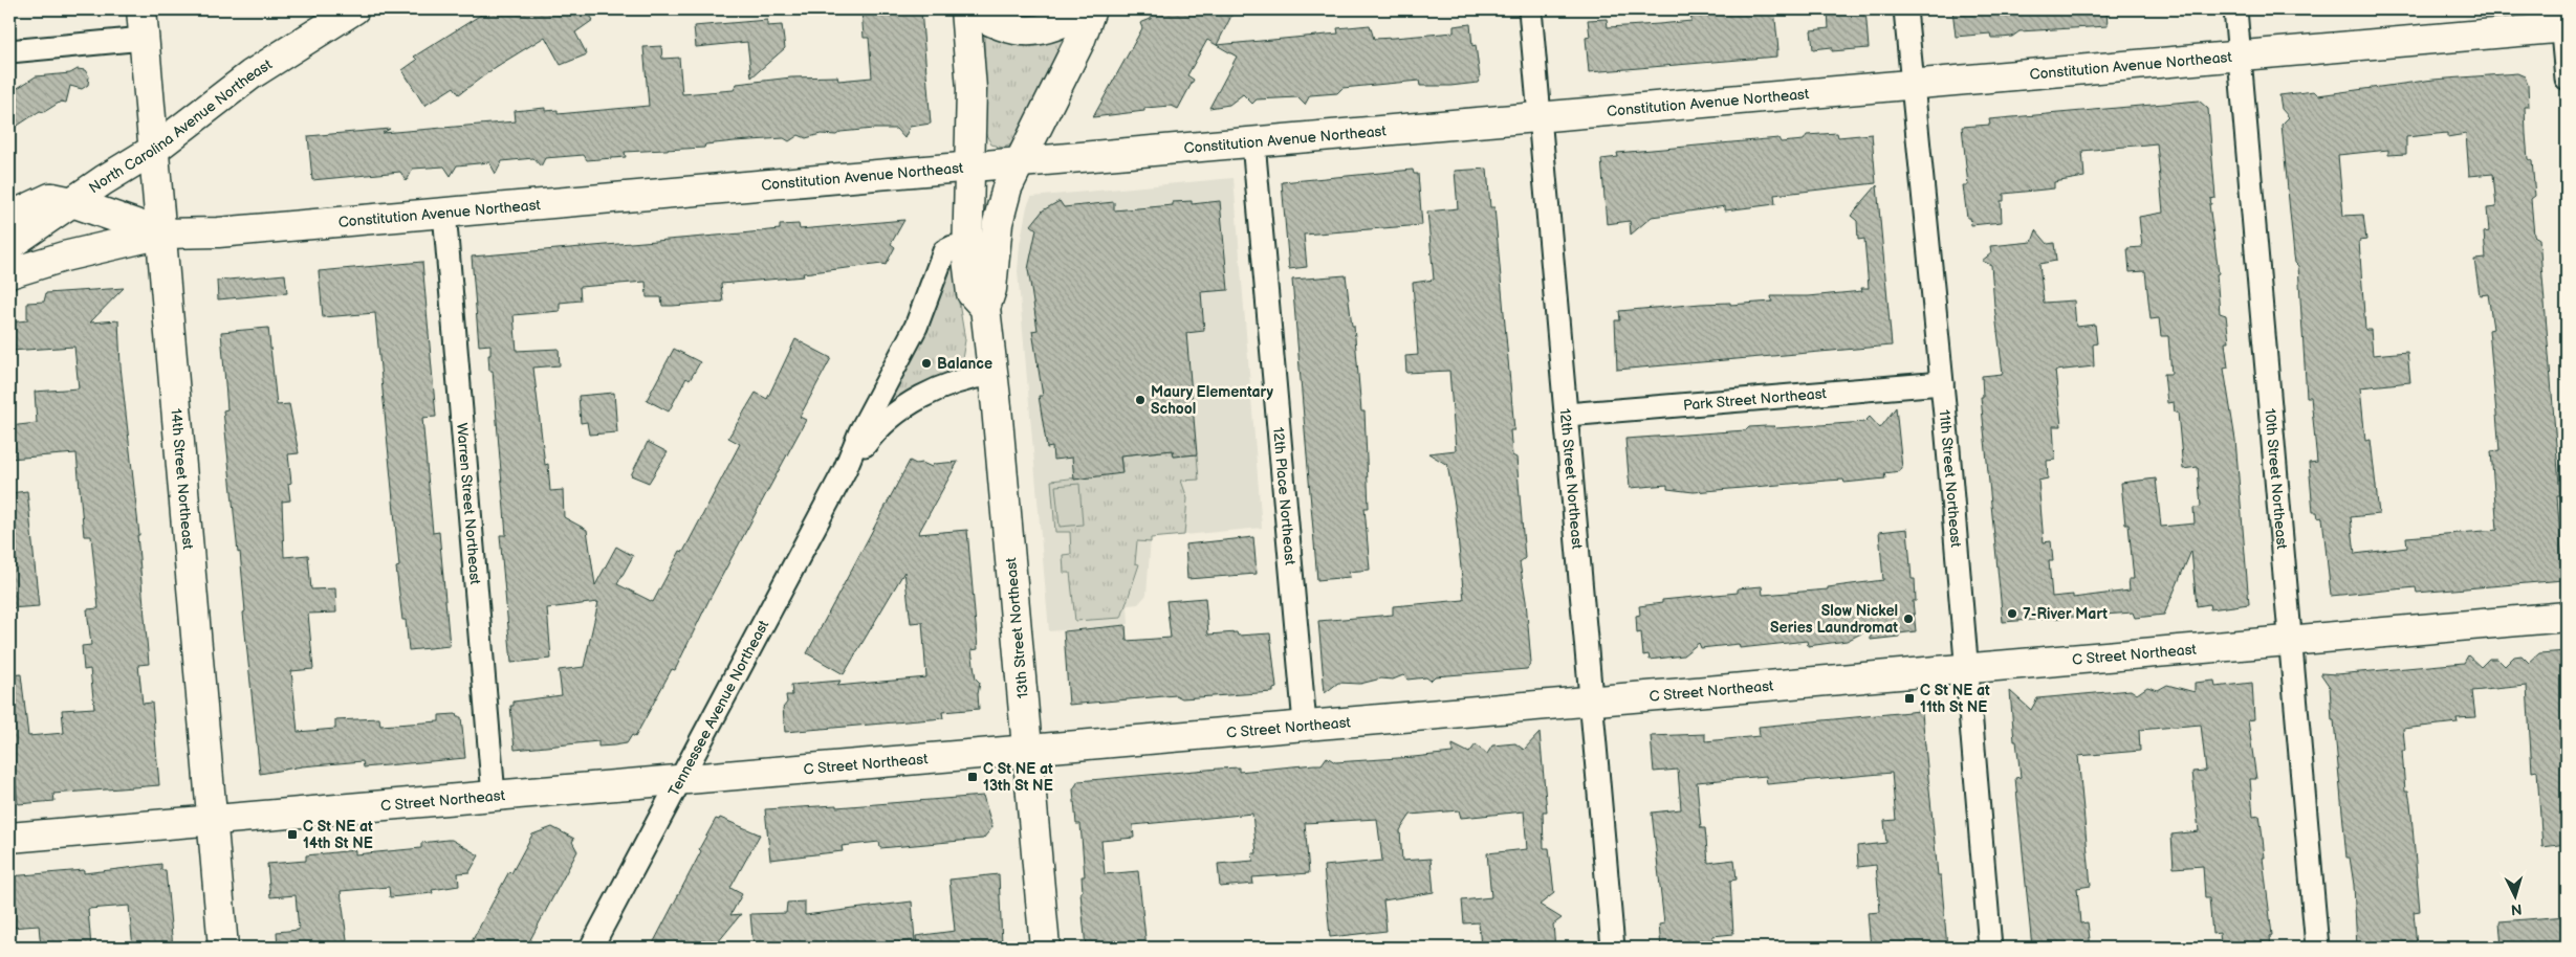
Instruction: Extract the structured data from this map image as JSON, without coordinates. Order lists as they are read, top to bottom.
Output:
{
  "streets": {
    "main road": [
      "Constitution Avenue Northeast",
      "North Carolina Avenue Northeast",
      "14th Street Northeast",
      "13th Street Northeast",
      "C Street Northeast"
    ],
    "street": [
      "Park Street Northeast",
      "12th Street Northeast",
      "11th Street Northeast",
      "10th Street Northeast",
      "12th Place Northeast",
      "Warren Street Northeast",
      "Tennessee Avenue Northeast"
    ]
  },
  "crossings": [
    ["Constitution Avenue Northeast", "14th Street Northeast"],
    ["Constitution Avenue Northeast", "12th Street Northeast"],
    ["Constitution Avenue Northeast", "11th Street Northeast"],
    ["Constitution Avenue Northeast", "10th Street Northeast"],
    ["Constitution Avenue Northeast", "12th Place Northeast"],
    ["Constitution Avenue Northeast", "Warren Street Northeast"],
    ["Constitution Avenue Northeast", "13th Street Northeast"],
    ["North Carolina Avenue Northeast", "14th Street Northeast"],
    ["Park Street Northeast", "12th Street Northeast"],
    ["Park Street Northeast", "11th Street Northeast"],
    ["14th Street Northeast", "C Street Northeast"],
    ["12th Street Northeast", "C Street Northeast"],
    ["11th Street Northeast", "C Street Northeast"],
    ["10th Street Northeast", "C Street Northeast"],
    ["12th Place Northeast", "C Street Northeast"],
    ["Warren Street Northeast", "C Street Northeast"],
    ["13th Street Northeast", "C Street Northeast"],
    ["13th Street Northeast", "Tennessee Avenue Northeast"],
    ["C Street Northeast", "Tennessee Avenue Northeast"]
  ],
  "places": {
    "other": [
      "Balance",
      "Maury Elementary School",
      "7-River Mart",
      "Slow Nickel Series Laundromat"
    ],
    "transit": ["C St NE at 11th St NE", "C St NE at 13th St NE", "C St NE at 14th St NE"]
  },
  "north": "bottom"
}
